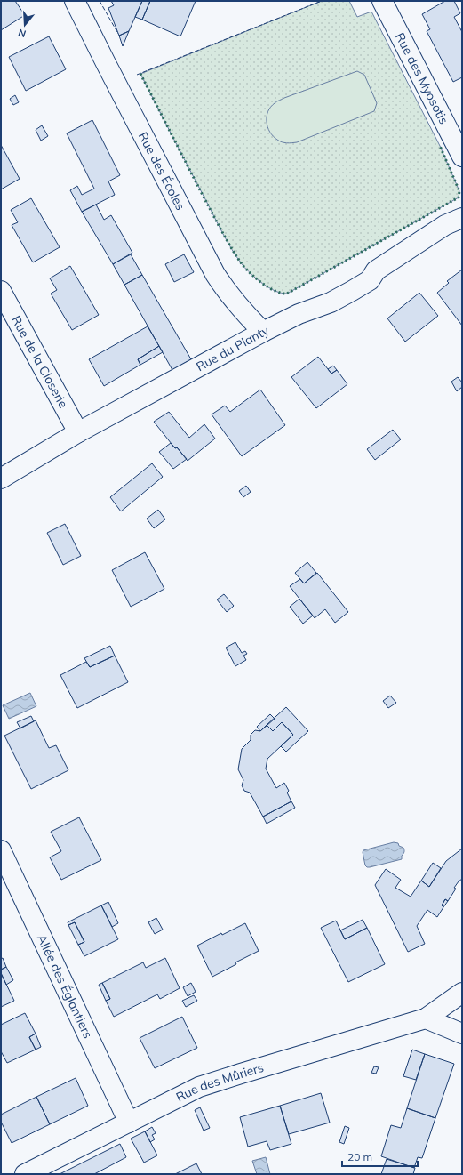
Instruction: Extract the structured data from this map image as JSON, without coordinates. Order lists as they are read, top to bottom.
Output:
{
  "streets": {
    "street": [
      "Rue des Myosotis",
      "Rue des Écoles",
      "Rue du Planty",
      "Rue de la Closerie",
      "Allée des Églantiers",
      "Rue des Mûriers"
    ]
  },
  "crossings": [
    ["Rue des Écoles", "Rue du Planty"],
    ["Rue du Planty", "Rue de la Closerie"],
    ["Allée des Églantiers", "Rue des Mûriers"]
  ],
  "scale_bar": "20 m",
  "north": "bottom"
}
